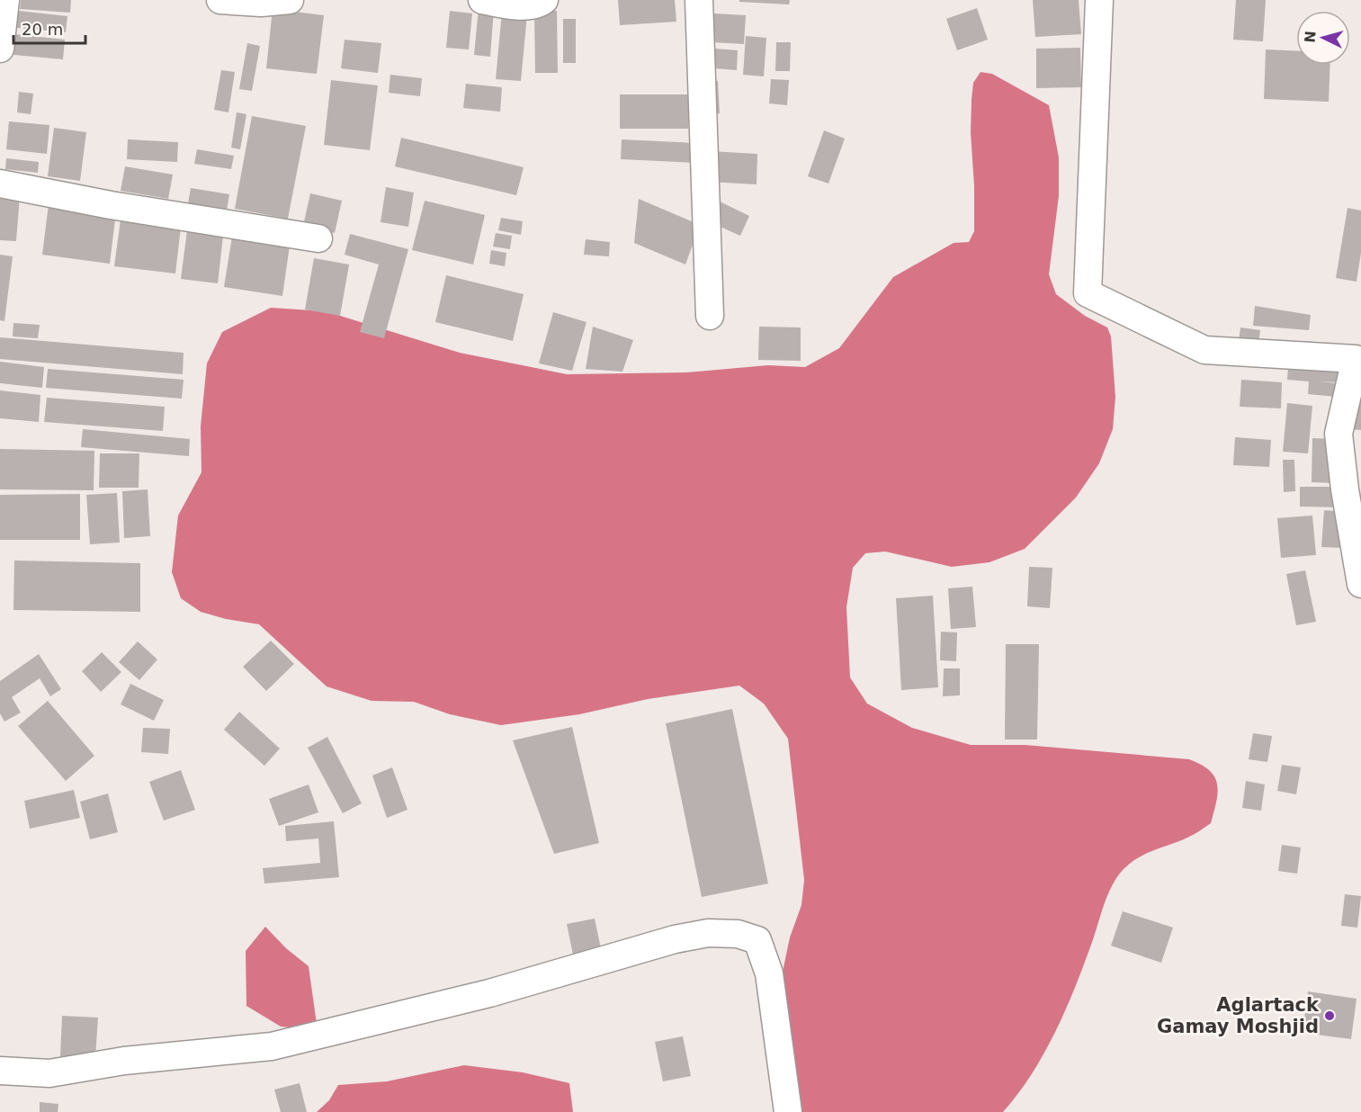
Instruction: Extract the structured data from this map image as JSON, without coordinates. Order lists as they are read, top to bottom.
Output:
{
  "places": ["Aglartack Gamay Moshjid"],
  "scale_bar": "20 m",
  "north": "left"
}
